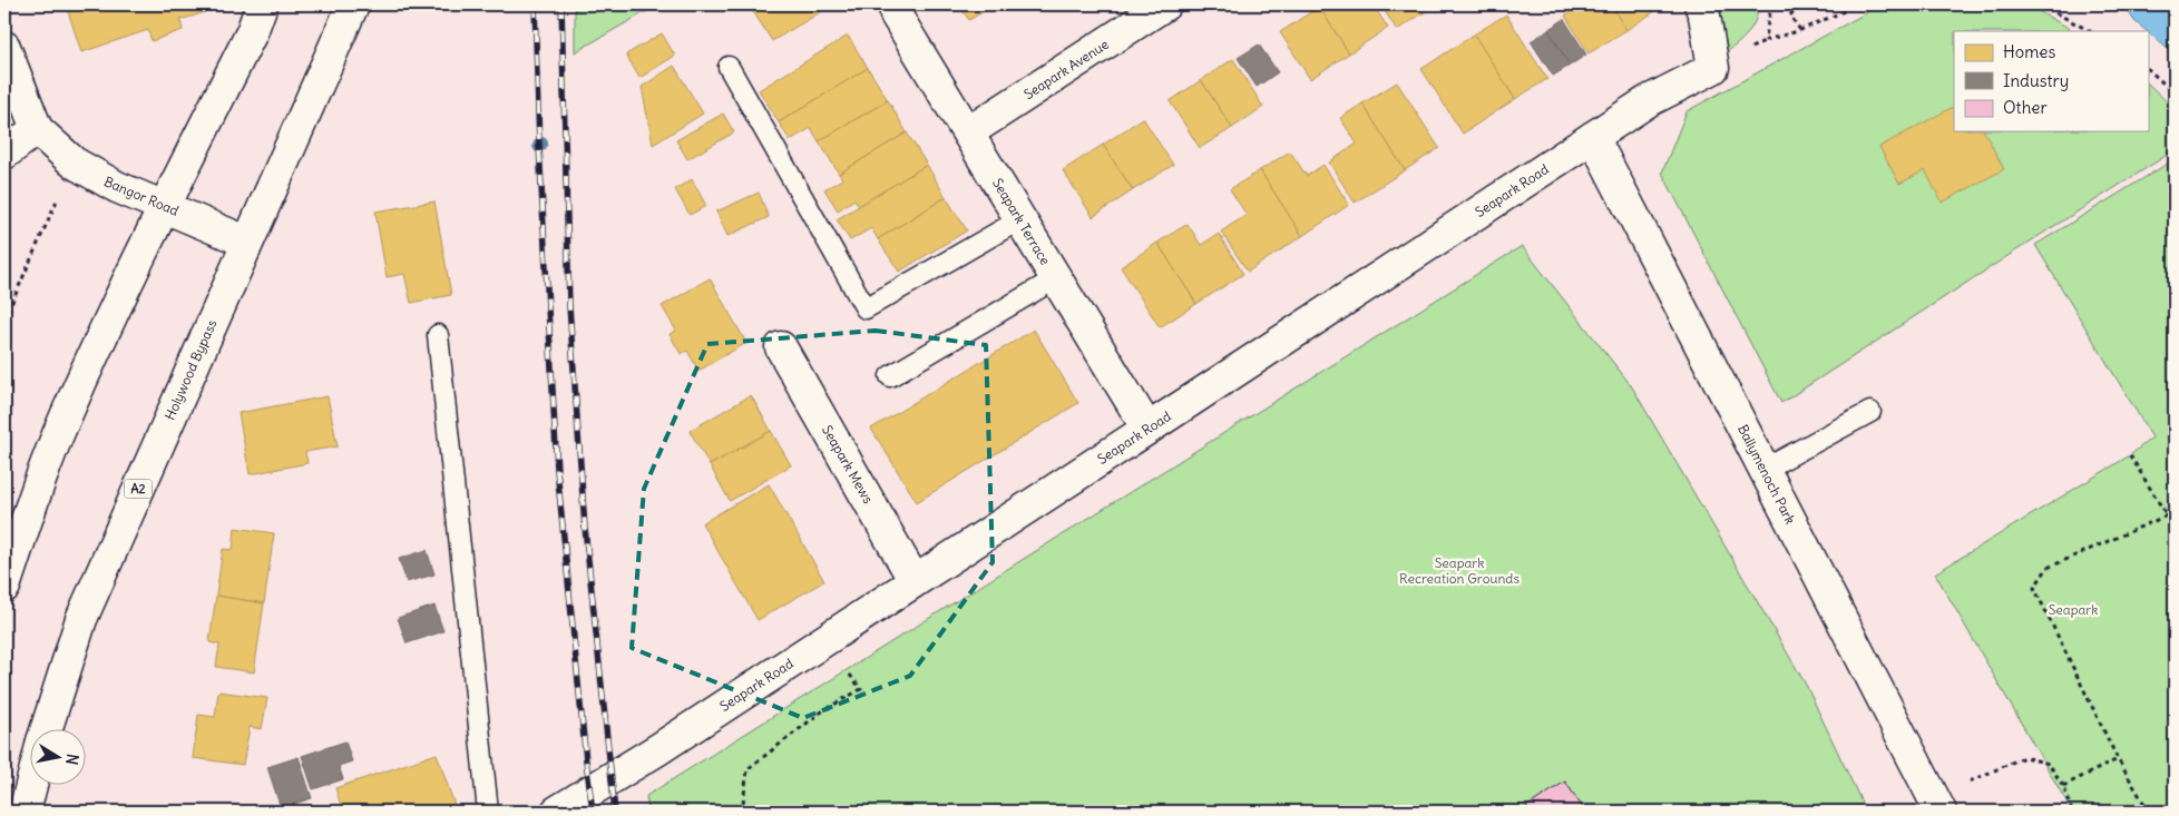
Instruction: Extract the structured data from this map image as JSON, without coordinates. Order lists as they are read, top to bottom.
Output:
{
  "streets": {
    "main road": [
      "Seapark Avenue",
      "Seapark Road",
      "Bangor Road",
      "Seapark Terrace",
      "Holywood Bypass",
      "Seapark Mews",
      "Ballymenoch Park",
      "A2"
    ]
  },
  "crossings": [
    ["Seapark Avenue", "Seapark Terrace"],
    ["Seapark Road", "Seapark Terrace"],
    ["Seapark Road", "Seapark Mews"],
    ["Seapark Road", "Ballymenoch Park"],
    ["Bangor Road", "Holywood Bypass"]
  ],
  "parks": ["Seapark Recreation Grounds", "Seapark"],
  "legend": ["Homes", "Industry", "Other"],
  "north": "right"
}
